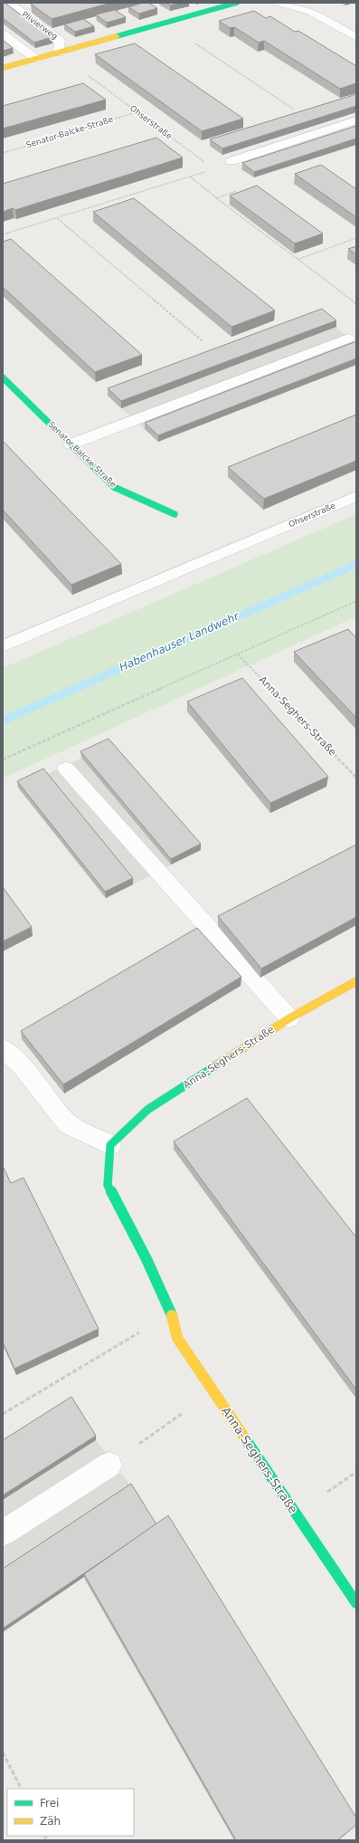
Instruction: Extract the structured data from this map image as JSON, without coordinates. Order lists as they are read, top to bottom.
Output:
{
  "streets": {
    "street": [
      "Plivierweg",
      "Ohserstraße",
      "Senator-Balcke-Straße",
      "Anna-Seghers-Straße"
    ]
  },
  "crossings": [
    ["Plivierweg", "Ohserstraße"],
    ["Ohserstraße", "Senator-Balcke-Straße"]
  ],
  "water": ["Habenhauser Landwehr"],
  "legend": ["Frei", "Zäh"]
}
